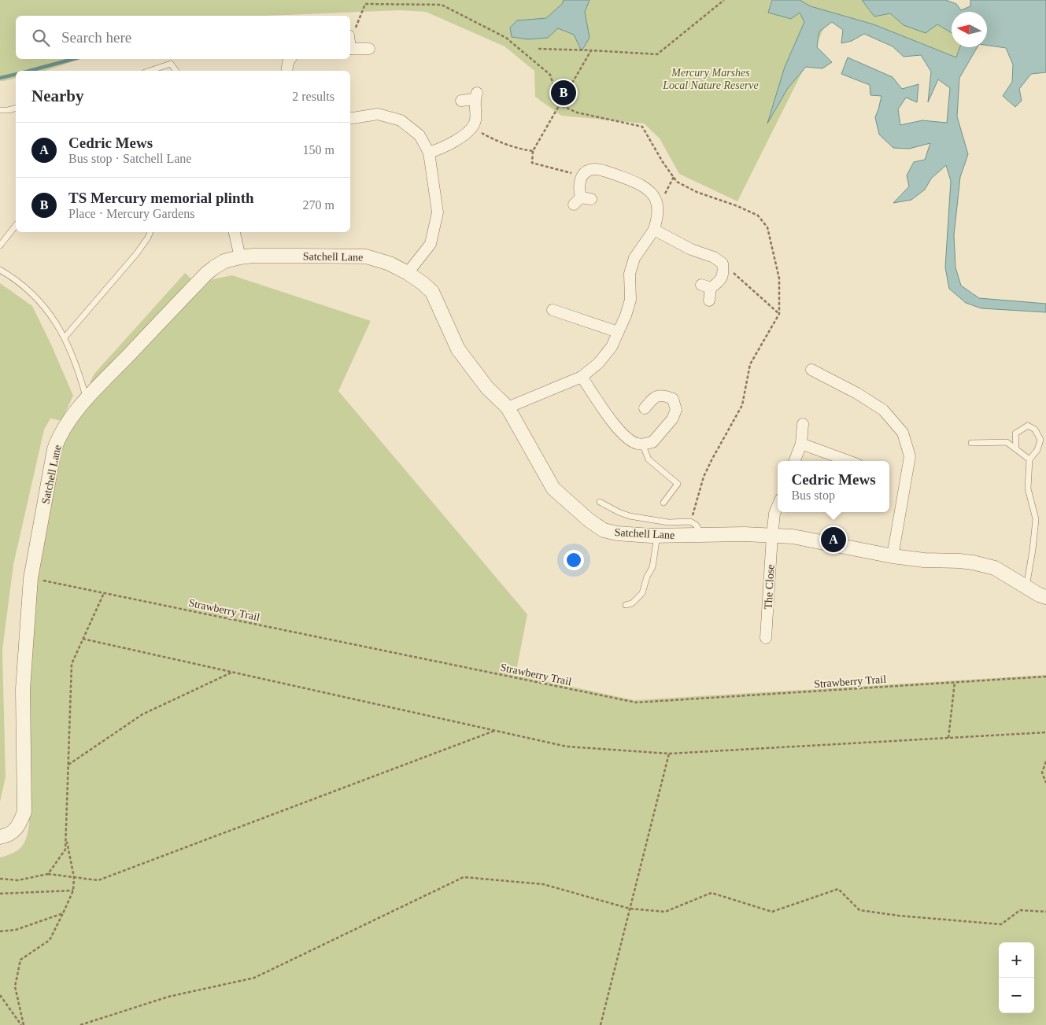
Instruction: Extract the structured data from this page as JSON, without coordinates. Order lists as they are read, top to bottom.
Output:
{
  "streets": {
    "street": ["Satchell Lane", "The Close"],
    "path": ["Strawberry Trail"]
  },
  "crossings": [
    ["Satchell Lane", "The Close"],
    ["Satchell Lane", "Strawberry Trail"]
  ],
  "parks": ["Mercury Marshes Local Nature Reserve"],
  "north": "left",
  "page": {
    "search": "Search here",
    "heading": ["Nearby", "2 results"],
    "pins": ["B", "A"],
    "list": [
      {
        "mark": "A",
        "name": "Cedric Mews",
        "note": "Bus stop · Satchell Lane",
        "value": "150 m"
      },
      {
        "mark": "B",
        "name": "TS Mercury memorial plinth",
        "note": "Place · Mercury Gardens",
        "value": "270 m"
      }
    ],
    "popup": ["Cedric Mews", "Bus stop"],
    "map_buttons": ["+", "−"]
  }
}
